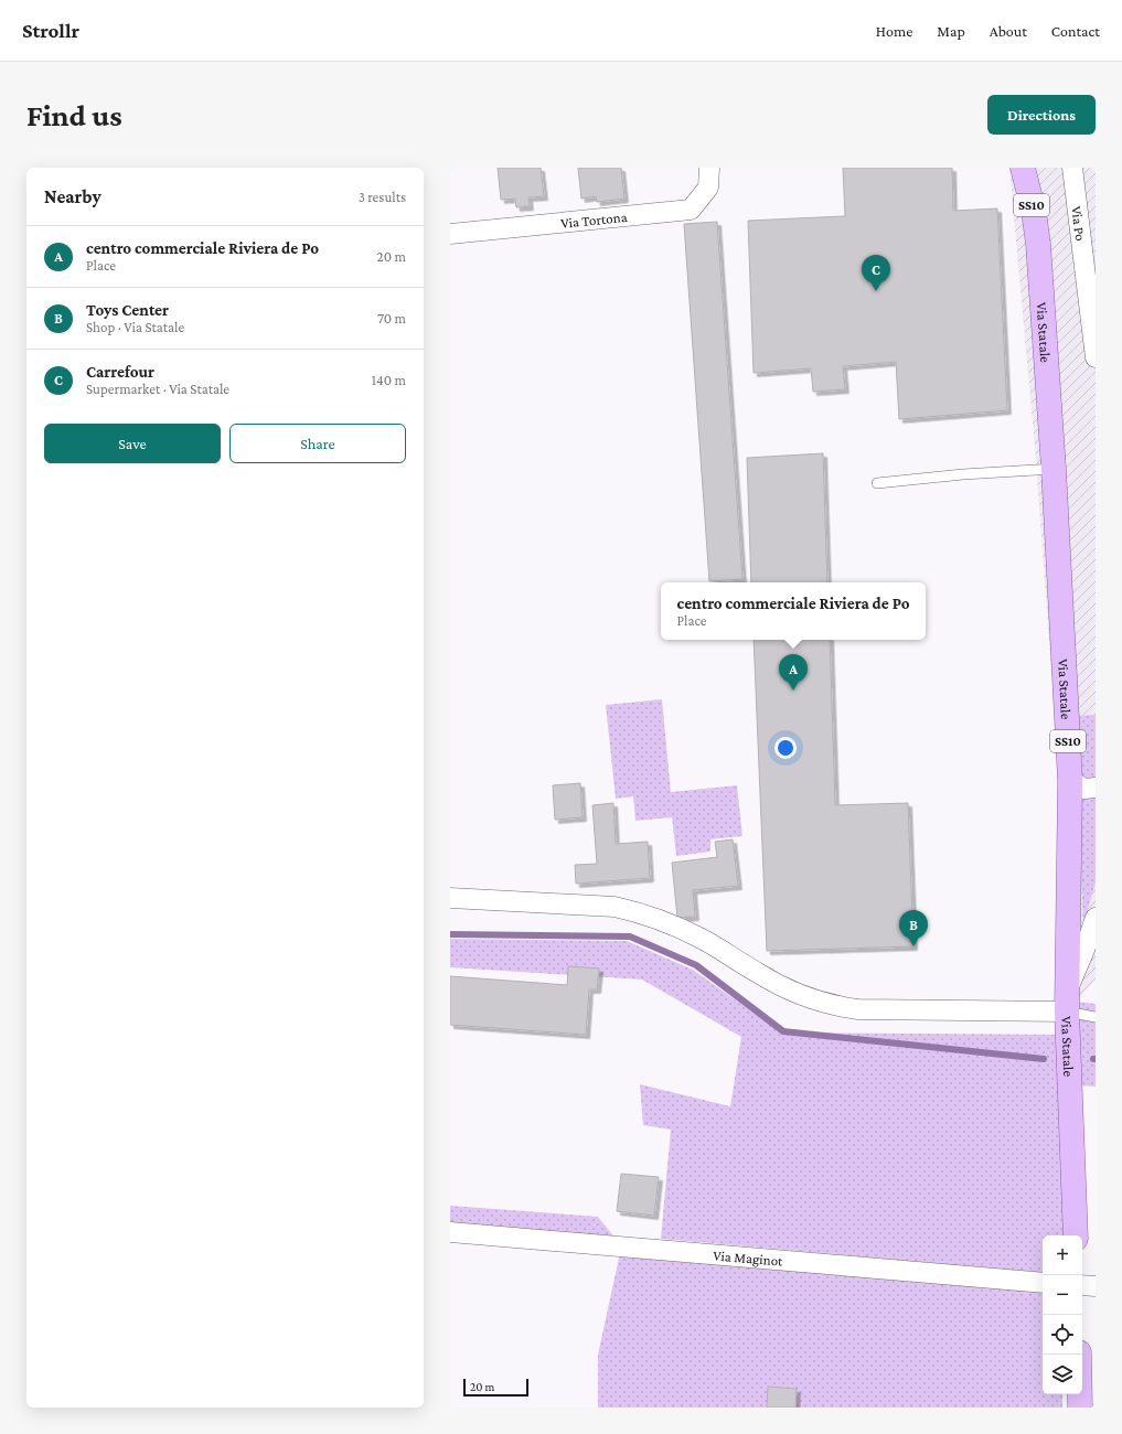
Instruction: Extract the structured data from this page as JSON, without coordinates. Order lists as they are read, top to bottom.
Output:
{
  "streets": {
    "main road": ["SS10", "Via Statale"],
    "street": ["Via Tortona", "Via Po", "Via Maginot"]
  },
  "scale_bar": "20 m",
  "page": {
    "header": "Strollr",
    "nav": [
      "Home",
      "Map",
      "About",
      "Contact"
    ],
    "buttons": [
      "Directions",
      ["Save", "Share"]
    ],
    "title": "Find us",
    "heading": ["Nearby", "3 results"],
    "list": [
      {
        "mark": "A",
        "name": "centro commerciale Riviera de Po",
        "note": "Place",
        "value": "20 m"
      },
      {
        "mark": "B",
        "name": "Toys Center",
        "note": "Shop · Via Statale",
        "value": "70 m"
      },
      {
        "mark": "C",
        "name": "Carrefour",
        "note": "Supermarket · Via Statale",
        "value": "140 m"
      }
    ],
    "pins": ["C", "A", "B"],
    "popup": ["centro commerciale Riviera de Po", "Place"],
    "map_buttons": ["+", "−"],
    "scale": "20 m"
  }
}
